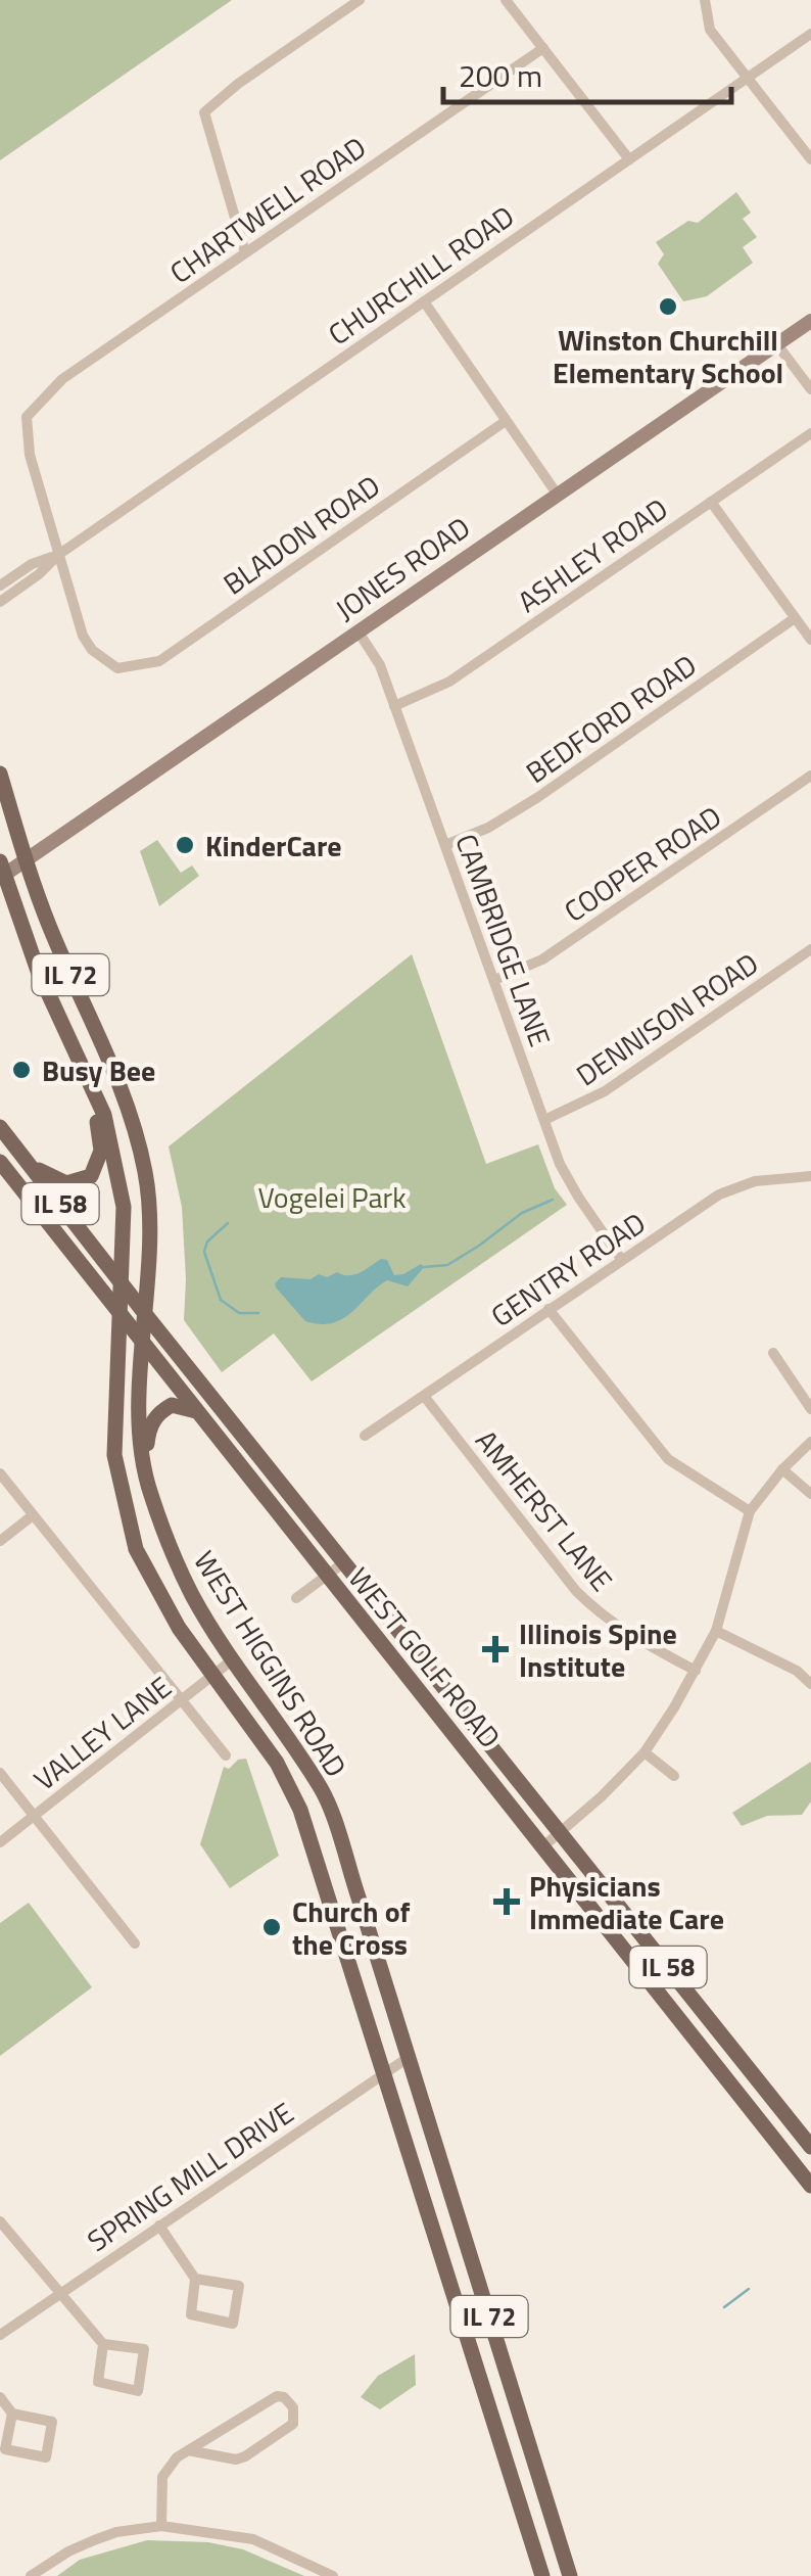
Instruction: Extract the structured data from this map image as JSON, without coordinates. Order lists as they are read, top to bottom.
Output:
{
  "streets": {
    "main road": [
      "IL 72",
      "IL 58",
      "WEST GOLF ROAD",
      "WEST HIGGINS ROAD"
    ],
    "street": [
      "CHARTWELL ROAD",
      "CHURCHILL ROAD",
      "BLADON ROAD",
      "ASHLEY ROAD",
      "JONES ROAD",
      "BEDFORD ROAD",
      "COOPER ROAD",
      "CAMBRIDGE LANE",
      "DENNISON ROAD",
      "GENTRY ROAD",
      "AMHERST LANE",
      "VALLEY LANE",
      "SPRING MILL DRIVE"
    ]
  },
  "crossings": [
    ["CHARTWELL ROAD", "CHURCHILL ROAD"],
    ["CHARTWELL ROAD", "BLADON ROAD"],
    ["CHURCHILL ROAD", "BLADON ROAD"],
    ["ASHLEY ROAD", "CAMBRIDGE LANE"],
    ["JONES ROAD", "CAMBRIDGE LANE"],
    ["JONES ROAD", "WEST HIGGINS ROAD"],
    ["BEDFORD ROAD", "CAMBRIDGE LANE"],
    ["COOPER ROAD", "CAMBRIDGE LANE"],
    ["CAMBRIDGE LANE", "DENNISON ROAD"],
    ["CAMBRIDGE LANE", "GENTRY ROAD"],
    ["GENTRY ROAD", "AMHERST LANE"],
    ["WEST GOLF ROAD", "WEST HIGGINS ROAD"],
    ["WEST HIGGINS ROAD", "VALLEY LANE"],
    ["WEST HIGGINS ROAD", "SPRING MILL DRIVE"]
  ],
  "parks": ["Vogelei Park"],
  "places": {
    "other": [
      "Winston Churchill Elementary School",
      "KinderCare",
      "Busy Bee",
      "Church of the Cross"
    ],
    "health": ["Illinois Spine Institute", "Physicians Immediate Care"]
  },
  "scale_bar": "200 m"
}
